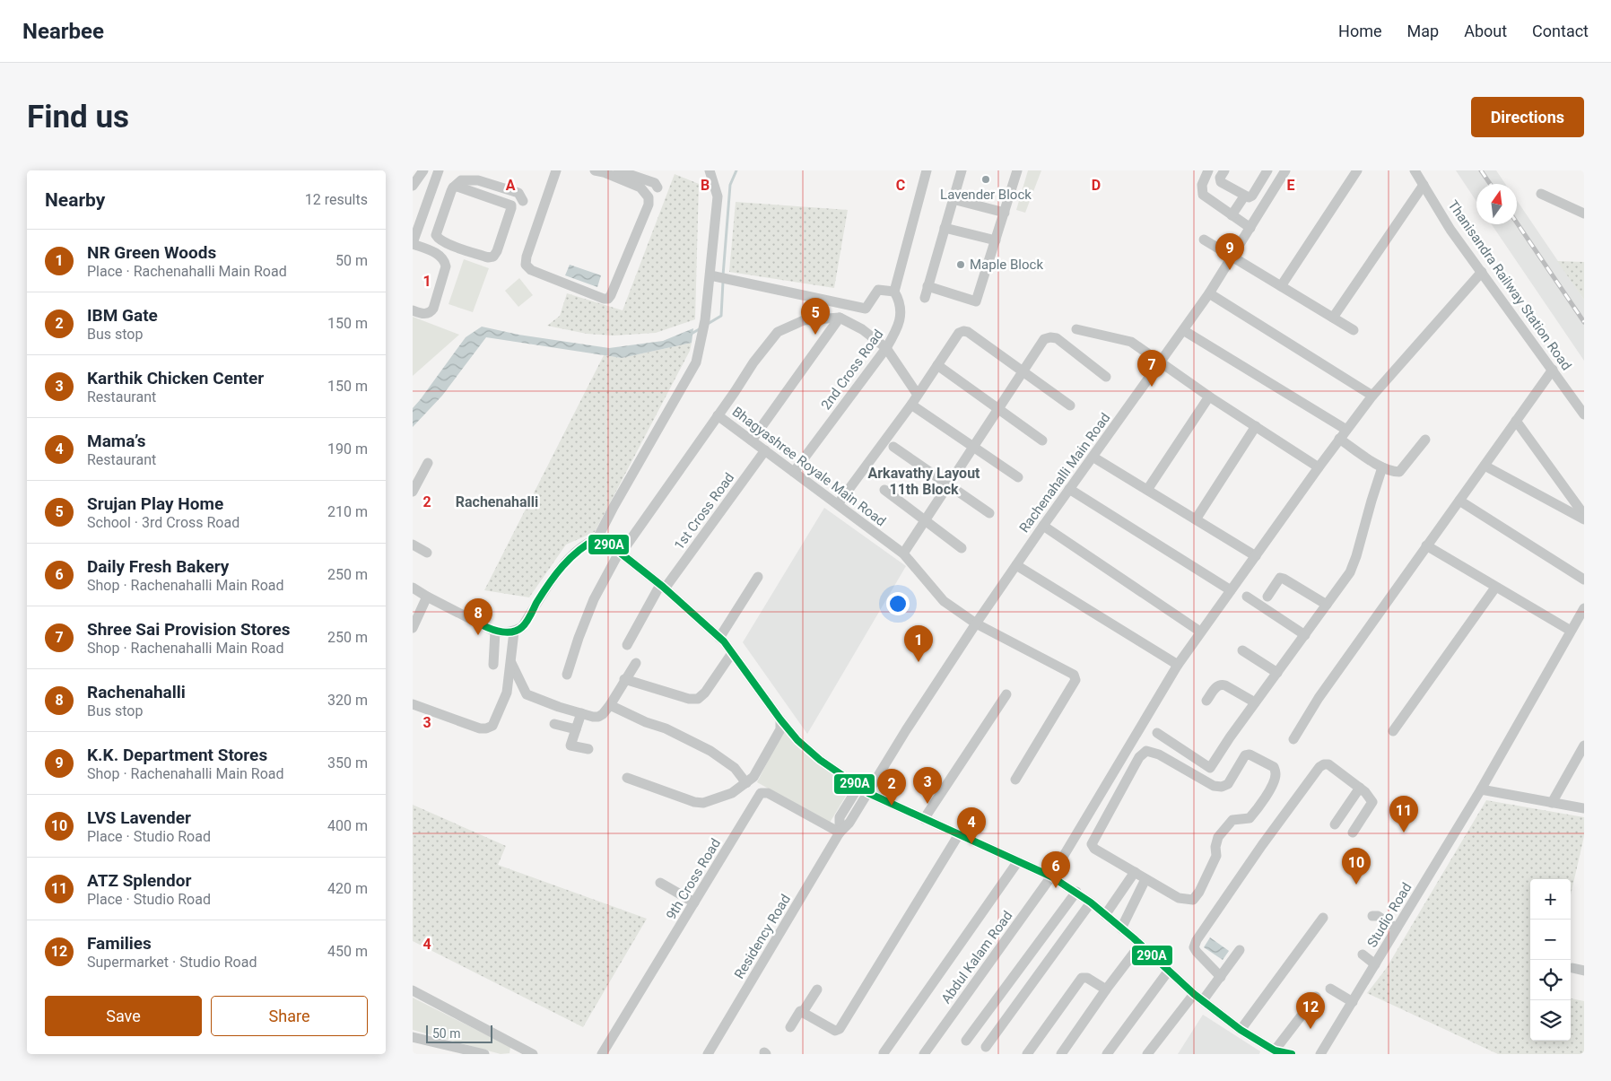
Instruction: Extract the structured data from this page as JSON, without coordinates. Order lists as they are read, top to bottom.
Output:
{
  "streets": {
    "street": [
      "Thanisandra Railway Station Road",
      "2nd Cross Road",
      "Bhagyashree Royale Main Road",
      "Rachenahalli Main Road",
      "1st Cross Road",
      "9th Cross Road",
      "Studio Road",
      "Residency Road",
      "Abdul Kalam Road"
    ]
  },
  "crossings": [
    ["Thanisandra Railway Station Road", "Abdul Kalam Road"],
    ["2nd Cross Road", "Bhagyashree Royale Main Road"],
    ["Bhagyashree Royale Main Road", "Rachenahalli Main Road"],
    ["Bhagyashree Royale Main Road", "1st Cross Road"],
    ["Rachenahalli Main Road", "Residency Road"],
    ["9th Cross Road", "Residency Road"]
  ],
  "districts": ["Arkavathy Layout 11th Block", "Rachenahalli"],
  "places": ["Lavender Block", "Maple Block"],
  "lines": ["transit line 290A"],
  "scale_bar": "50 m",
  "north": "top",
  "page": {
    "header": "Nearbee",
    "nav": [
      "Home",
      "Map",
      "About",
      "Contact"
    ],
    "buttons": [
      "Directions",
      ["Save", "Share"]
    ],
    "title": "Find us",
    "heading": ["Nearby", "12 results"],
    "list": [
      {
        "mark": "1",
        "name": "NR Green Woods",
        "note": "Place · Rachenahalli Main Road",
        "value": "50 m"
      },
      {
        "mark": "2",
        "name": "IBM Gate",
        "note": "Bus stop",
        "value": "150 m"
      },
      {
        "mark": "3",
        "name": "Karthik Chicken Center",
        "note": "Restaurant",
        "value": "150 m"
      },
      {
        "mark": "4",
        "name": "Mama’s",
        "note": "Restaurant",
        "value": "190 m"
      },
      {
        "mark": "5",
        "name": "Srujan Play Home",
        "note": "School · 3rd Cross Road",
        "value": "210 m"
      },
      {
        "mark": "6",
        "name": "Daily Fresh Bakery",
        "note": "Shop · Rachenahalli Main Road",
        "value": "250 m"
      },
      {
        "mark": "7",
        "name": "Shree Sai Provision Stores",
        "note": "Shop · Rachenahalli Main Road",
        "value": "250 m"
      },
      {
        "mark": "8",
        "name": "Rachenahalli",
        "note": "Bus stop",
        "value": "320 m"
      },
      {
        "mark": "9",
        "name": "K.K. Department Stores",
        "note": "Shop · Rachenahalli Main Road",
        "value": "350 m"
      },
      {
        "mark": "10",
        "name": "LVS Lavender",
        "note": "Place · Studio Road",
        "value": "400 m"
      },
      {
        "mark": "11",
        "name": "ATZ Splendor",
        "note": "Place · Studio Road",
        "value": "420 m"
      },
      {
        "mark": "12",
        "name": "Families",
        "note": "Supermarket · Studio Road",
        "value": "450 m"
      }
    ],
    "pins": [
      "9",
      "5",
      "7",
      "8",
      "1",
      "3",
      "2",
      "11",
      "4",
      "10",
      "6",
      "12"
    ],
    "map_buttons": ["+", "−"],
    "scale": "50 m"
  },
  "grid": {
    "columns": [
      "A",
      "B",
      "C",
      "D",
      "E"
    ],
    "rows": [
      "1",
      "2",
      "3",
      "4"
    ]
  }
}
